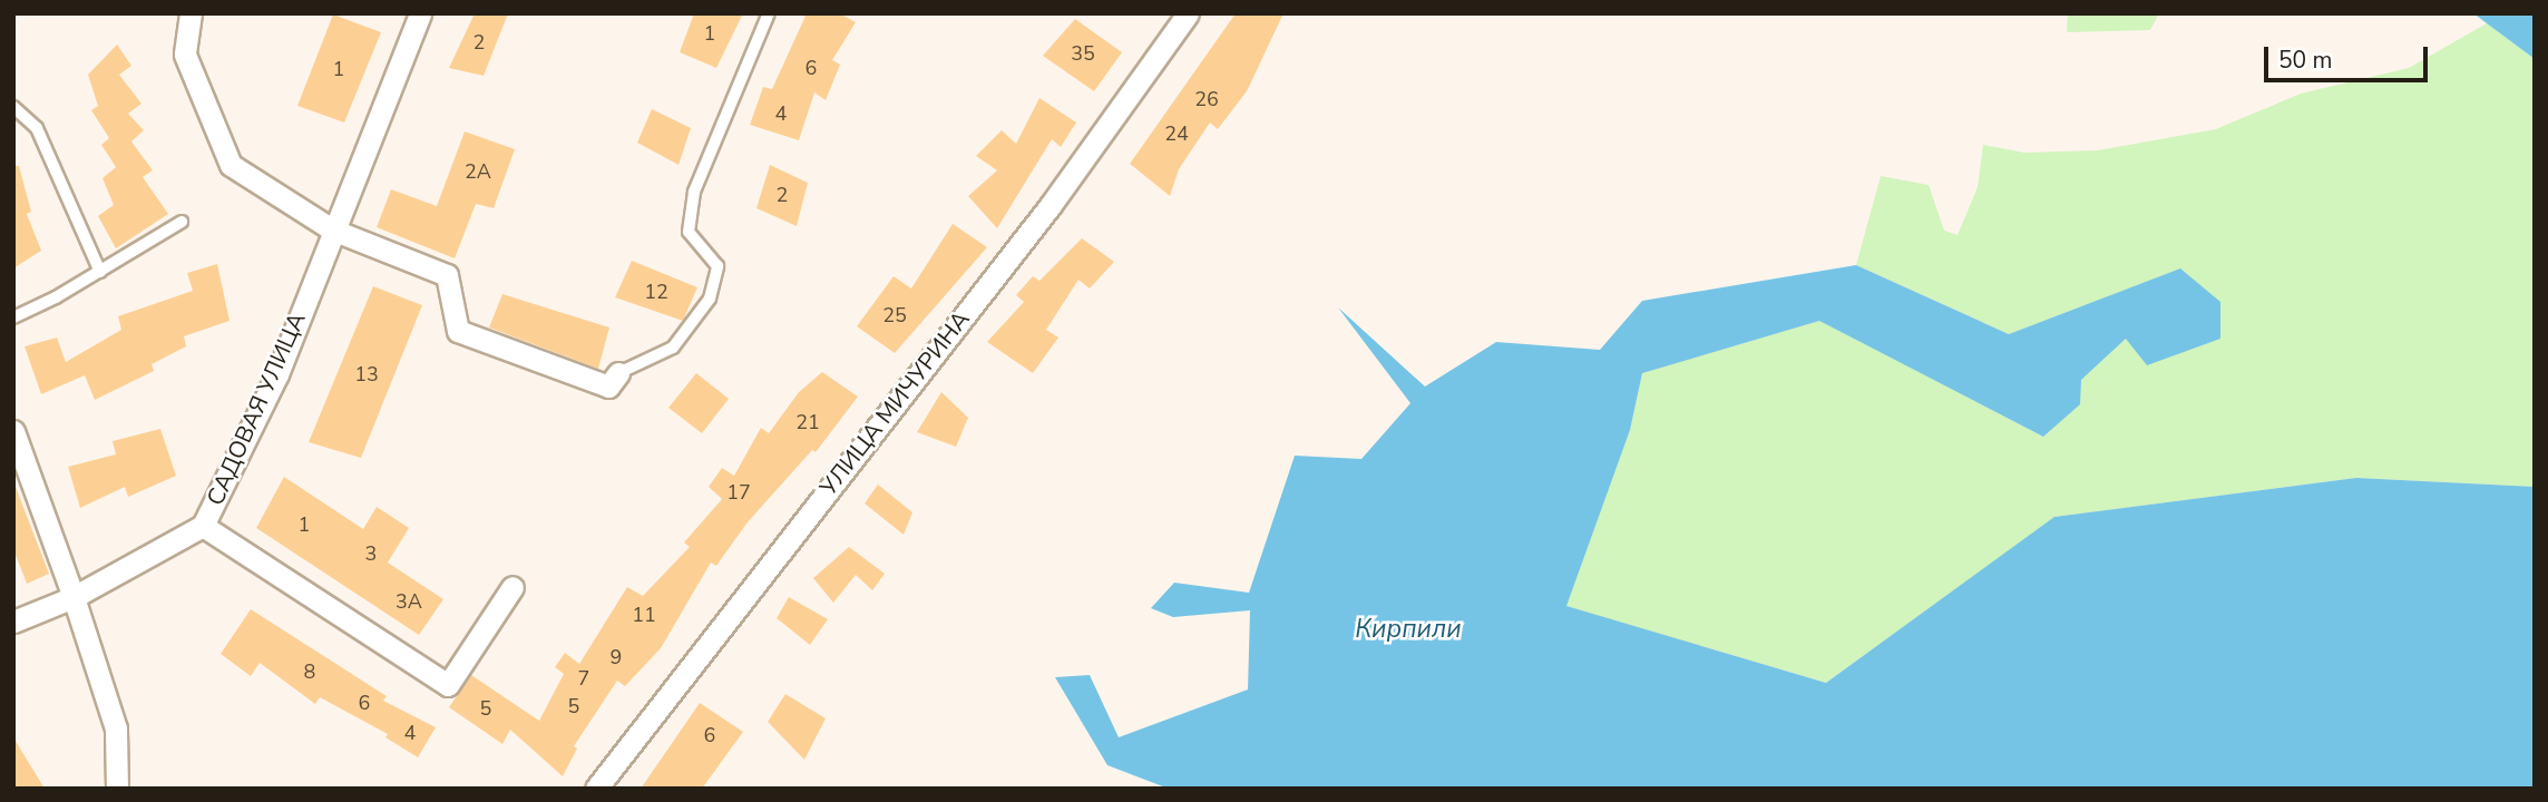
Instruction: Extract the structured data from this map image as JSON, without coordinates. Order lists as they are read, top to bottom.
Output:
{
  "streets": {
    "street": ["УЛИЦА МИЧУРИНА", "САДОВАЯ УЛИЦА"]
  },
  "water": ["Кирпили"],
  "house_numbers": [
    "1",
    "2",
    "35",
    "6",
    "1",
    "26",
    "4",
    "24",
    "2А",
    "2",
    "12",
    "25",
    "13",
    "21",
    "17",
    "1",
    "3",
    "3А",
    "11",
    "9",
    "8",
    "7",
    "6",
    "5",
    "5",
    "4",
    "6"
  ],
  "scale_bar": "50 m"
}
